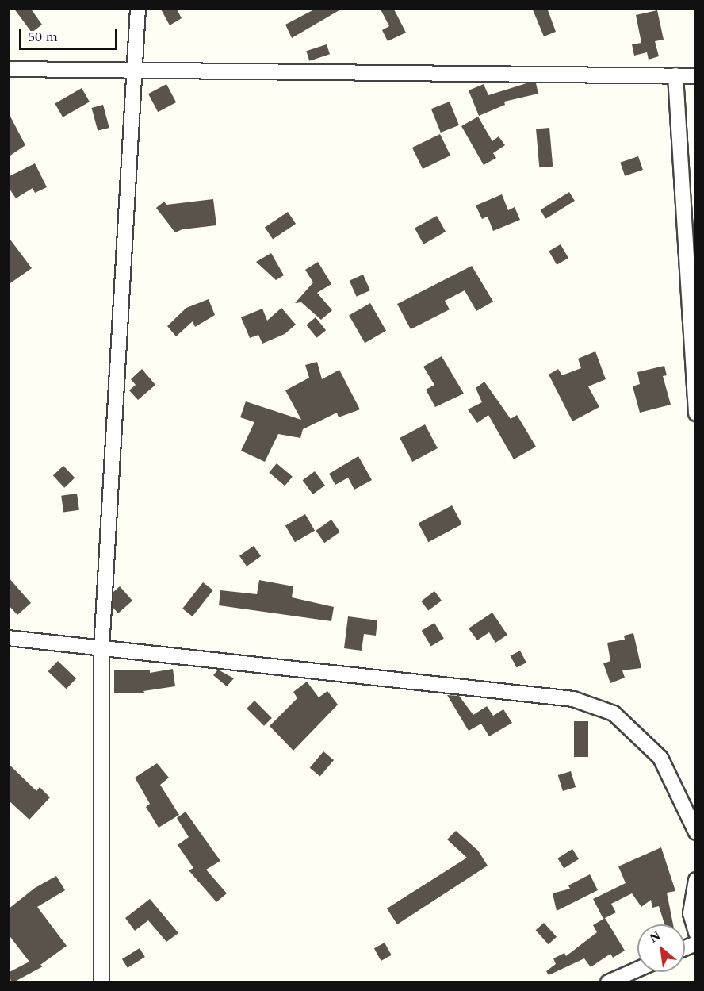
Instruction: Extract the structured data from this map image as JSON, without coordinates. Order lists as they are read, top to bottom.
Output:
{
  "scale_bar": "50 m",
  "north": "top left"
}
